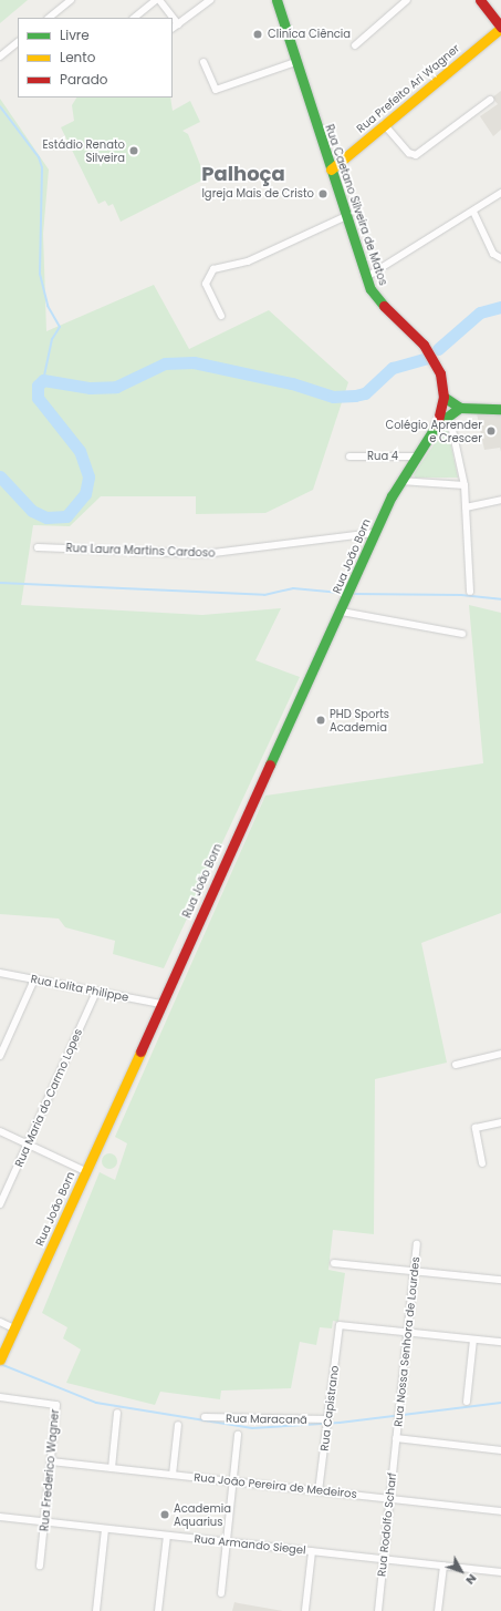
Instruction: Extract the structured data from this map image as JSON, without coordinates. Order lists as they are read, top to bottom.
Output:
{
  "streets": {
    "main road": ["Rua Prefeito Ari Wagner", "Rua Caetano Silveira de Matos", "Rua João Born"],
    "street": [
      "Rua 4",
      "Rua Laura Martins Cardoso",
      "Rua Lolita Philippe",
      "Rua Maria do Carmo Lopes",
      "Rua Nossa Senhora de Lourdes",
      "Rua Capistrano",
      "Rua Maracanã",
      "Rua Frederico Wagner",
      "Rua João Pereira de Medeiros",
      "Rua Rodolfo Scharf",
      "Rua Armando Siegel"
    ]
  },
  "crossings": [
    ["Rua Prefeito Ari Wagner", "Rua Caetano Silveira de Matos"],
    ["Rua Caetano Silveira de Matos", "Rua João Born"],
    ["Rua 4", "Rua João Born"],
    ["Rua Laura Martins Cardoso", "Rua João Born"],
    ["Rua João Born", "Rua Lolita Philippe"],
    ["Rua Lolita Philippe", "Rua Maria do Carmo Lopes"],
    ["Rua Nossa Senhora de Lourdes", "Rua Capistrano"],
    ["Rua Nossa Senhora de Lourdes", "Rua Rodolfo Scharf"],
    ["Rua Capistrano", "Rua Maracanã"],
    ["Rua Capistrano", "Rua João Pereira de Medeiros"],
    ["Rua Frederico Wagner", "Rua João Pereira de Medeiros"],
    ["Rua Frederico Wagner", "Rua Armando Siegel"],
    ["Rua João Pereira de Medeiros", "Rua Rodolfo Scharf"],
    ["Rua Rodolfo Scharf", "Rua Armando Siegel"]
  ],
  "districts": ["Palhoça"],
  "places": [
    "Cliníca Ciência",
    "Estádio Renato Silveira",
    "Igreja Mais de Cristo",
    "Colégio Aprender e Crescer",
    "PHD Sports Academia",
    "Academia Aquarius"
  ],
  "legend": ["Livre", "Lento", "Parado"],
  "north": "bottom right"
}
